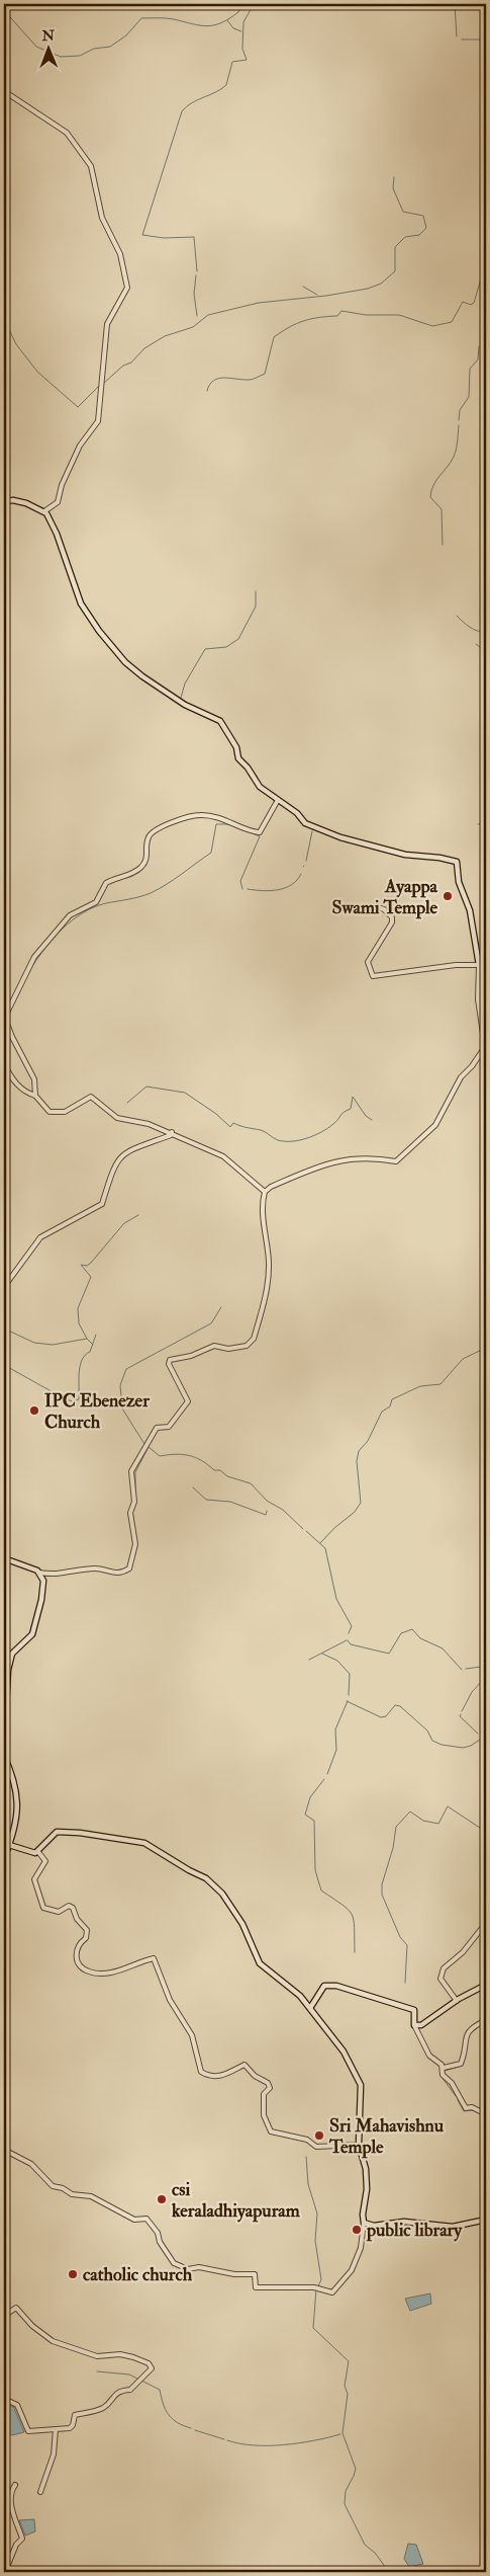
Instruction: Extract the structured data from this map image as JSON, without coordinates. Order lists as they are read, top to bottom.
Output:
{
  "places": [
    "Ayappa Swami Temple",
    "IPC Ebenezer Church",
    "Sri Mahavishnu Temple",
    "csi keraladhiyapuram",
    "public library",
    "catholic church"
  ],
  "north": "top"
}
